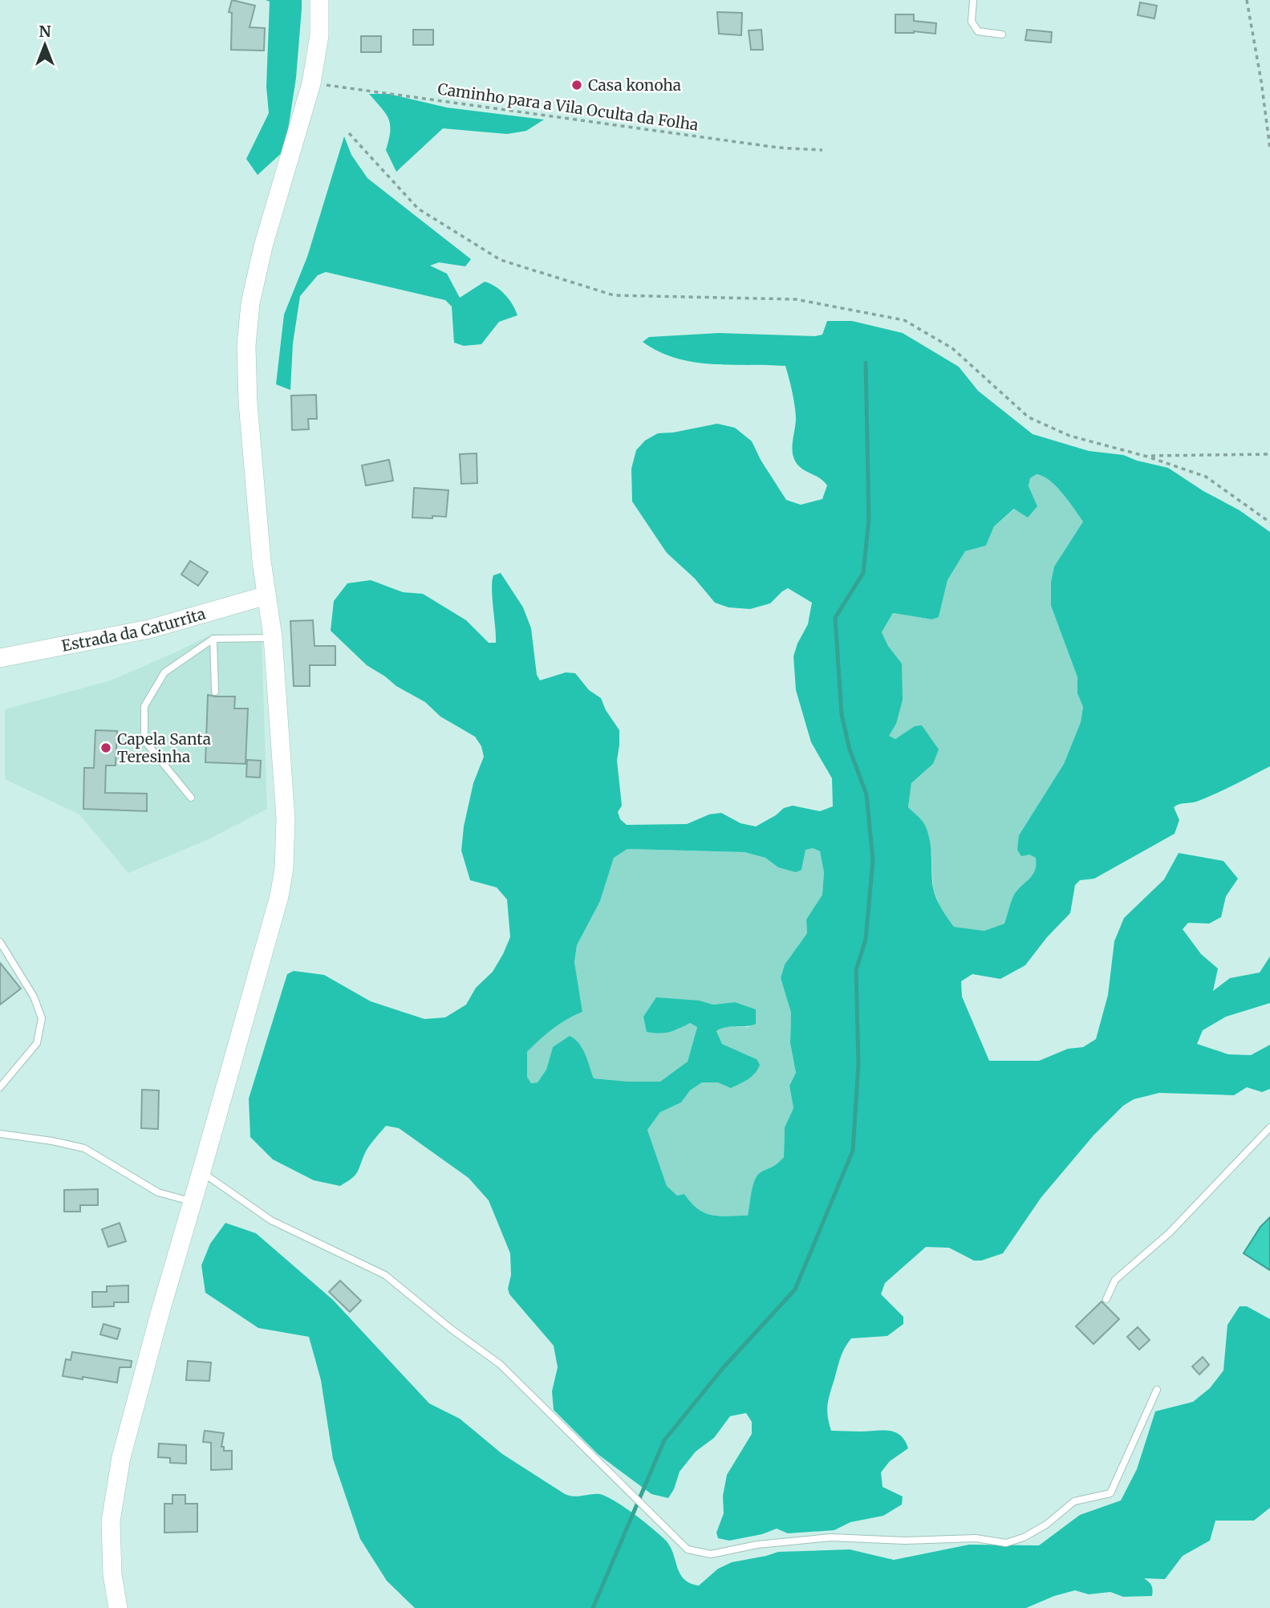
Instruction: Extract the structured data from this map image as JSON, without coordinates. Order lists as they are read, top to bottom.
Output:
{
  "streets": {
    "main road": ["Estrada da Caturrita"],
    "path": ["Caminho para a Vila Oculta da Folha"]
  },
  "places": ["Casa konoha", "Capela Santa Teresinha"],
  "north": "top"
}
